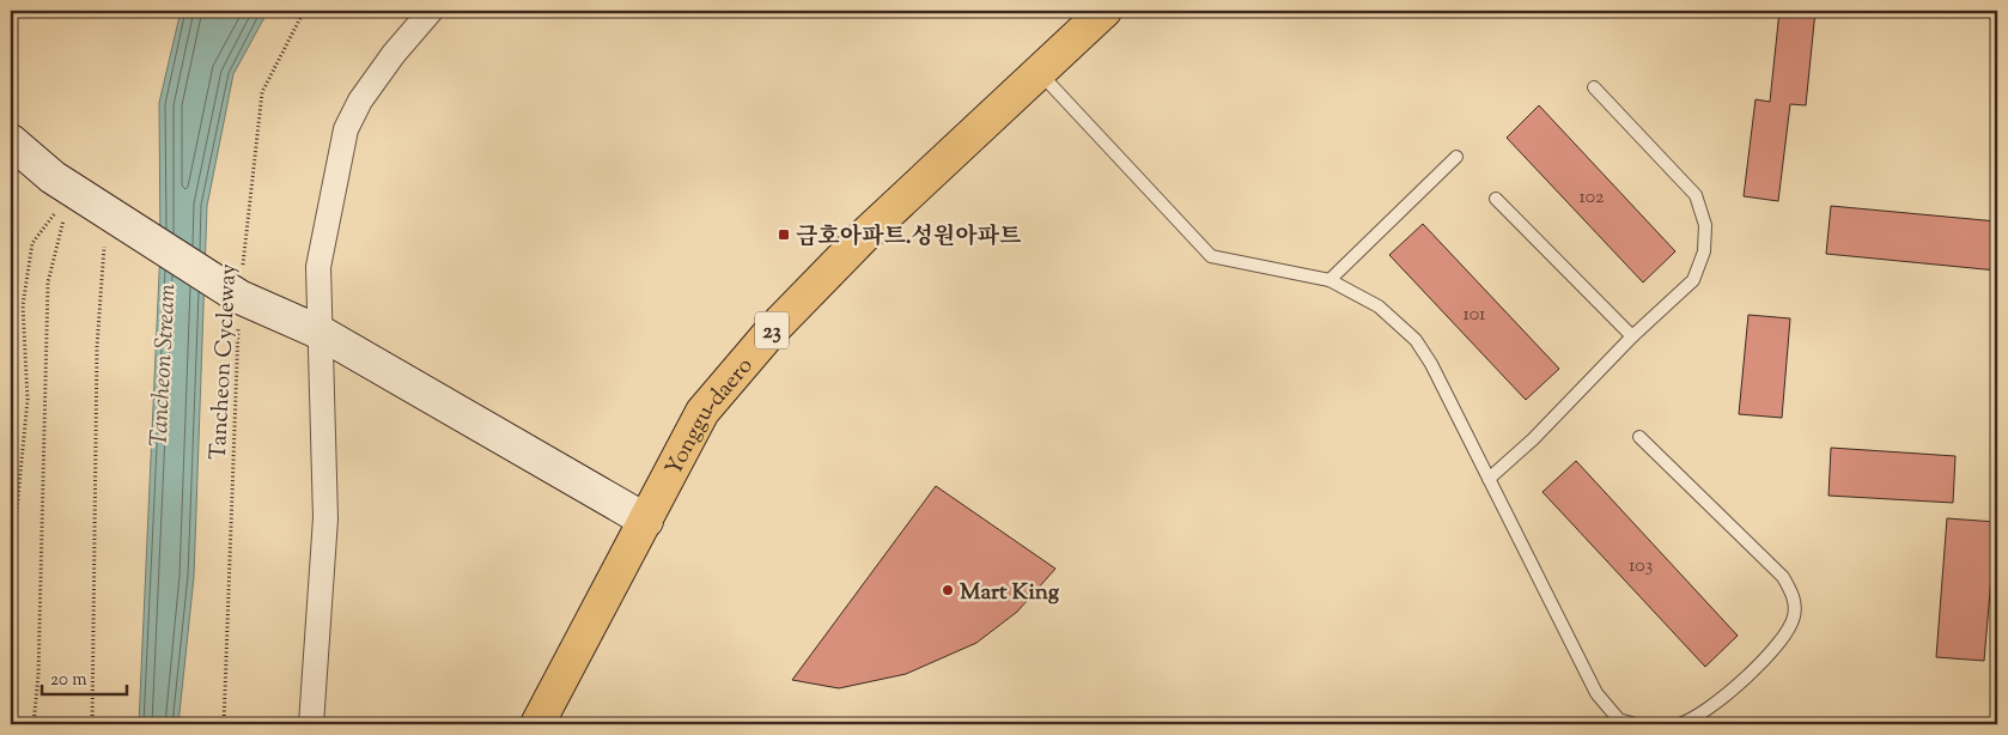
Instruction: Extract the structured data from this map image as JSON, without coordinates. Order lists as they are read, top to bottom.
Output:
{
  "streets": {
    "main road": ["23", "Yonggu-daero"],
    "path": ["Tancheon Cycleway"]
  },
  "water": ["Tancheon Stream"],
  "places": {
    "transit": ["금호아파트.성원아파트"],
    "other": ["Mart King"]
  },
  "house_numbers": ["102", "101", "103"],
  "scale_bar": "20 m"
}
